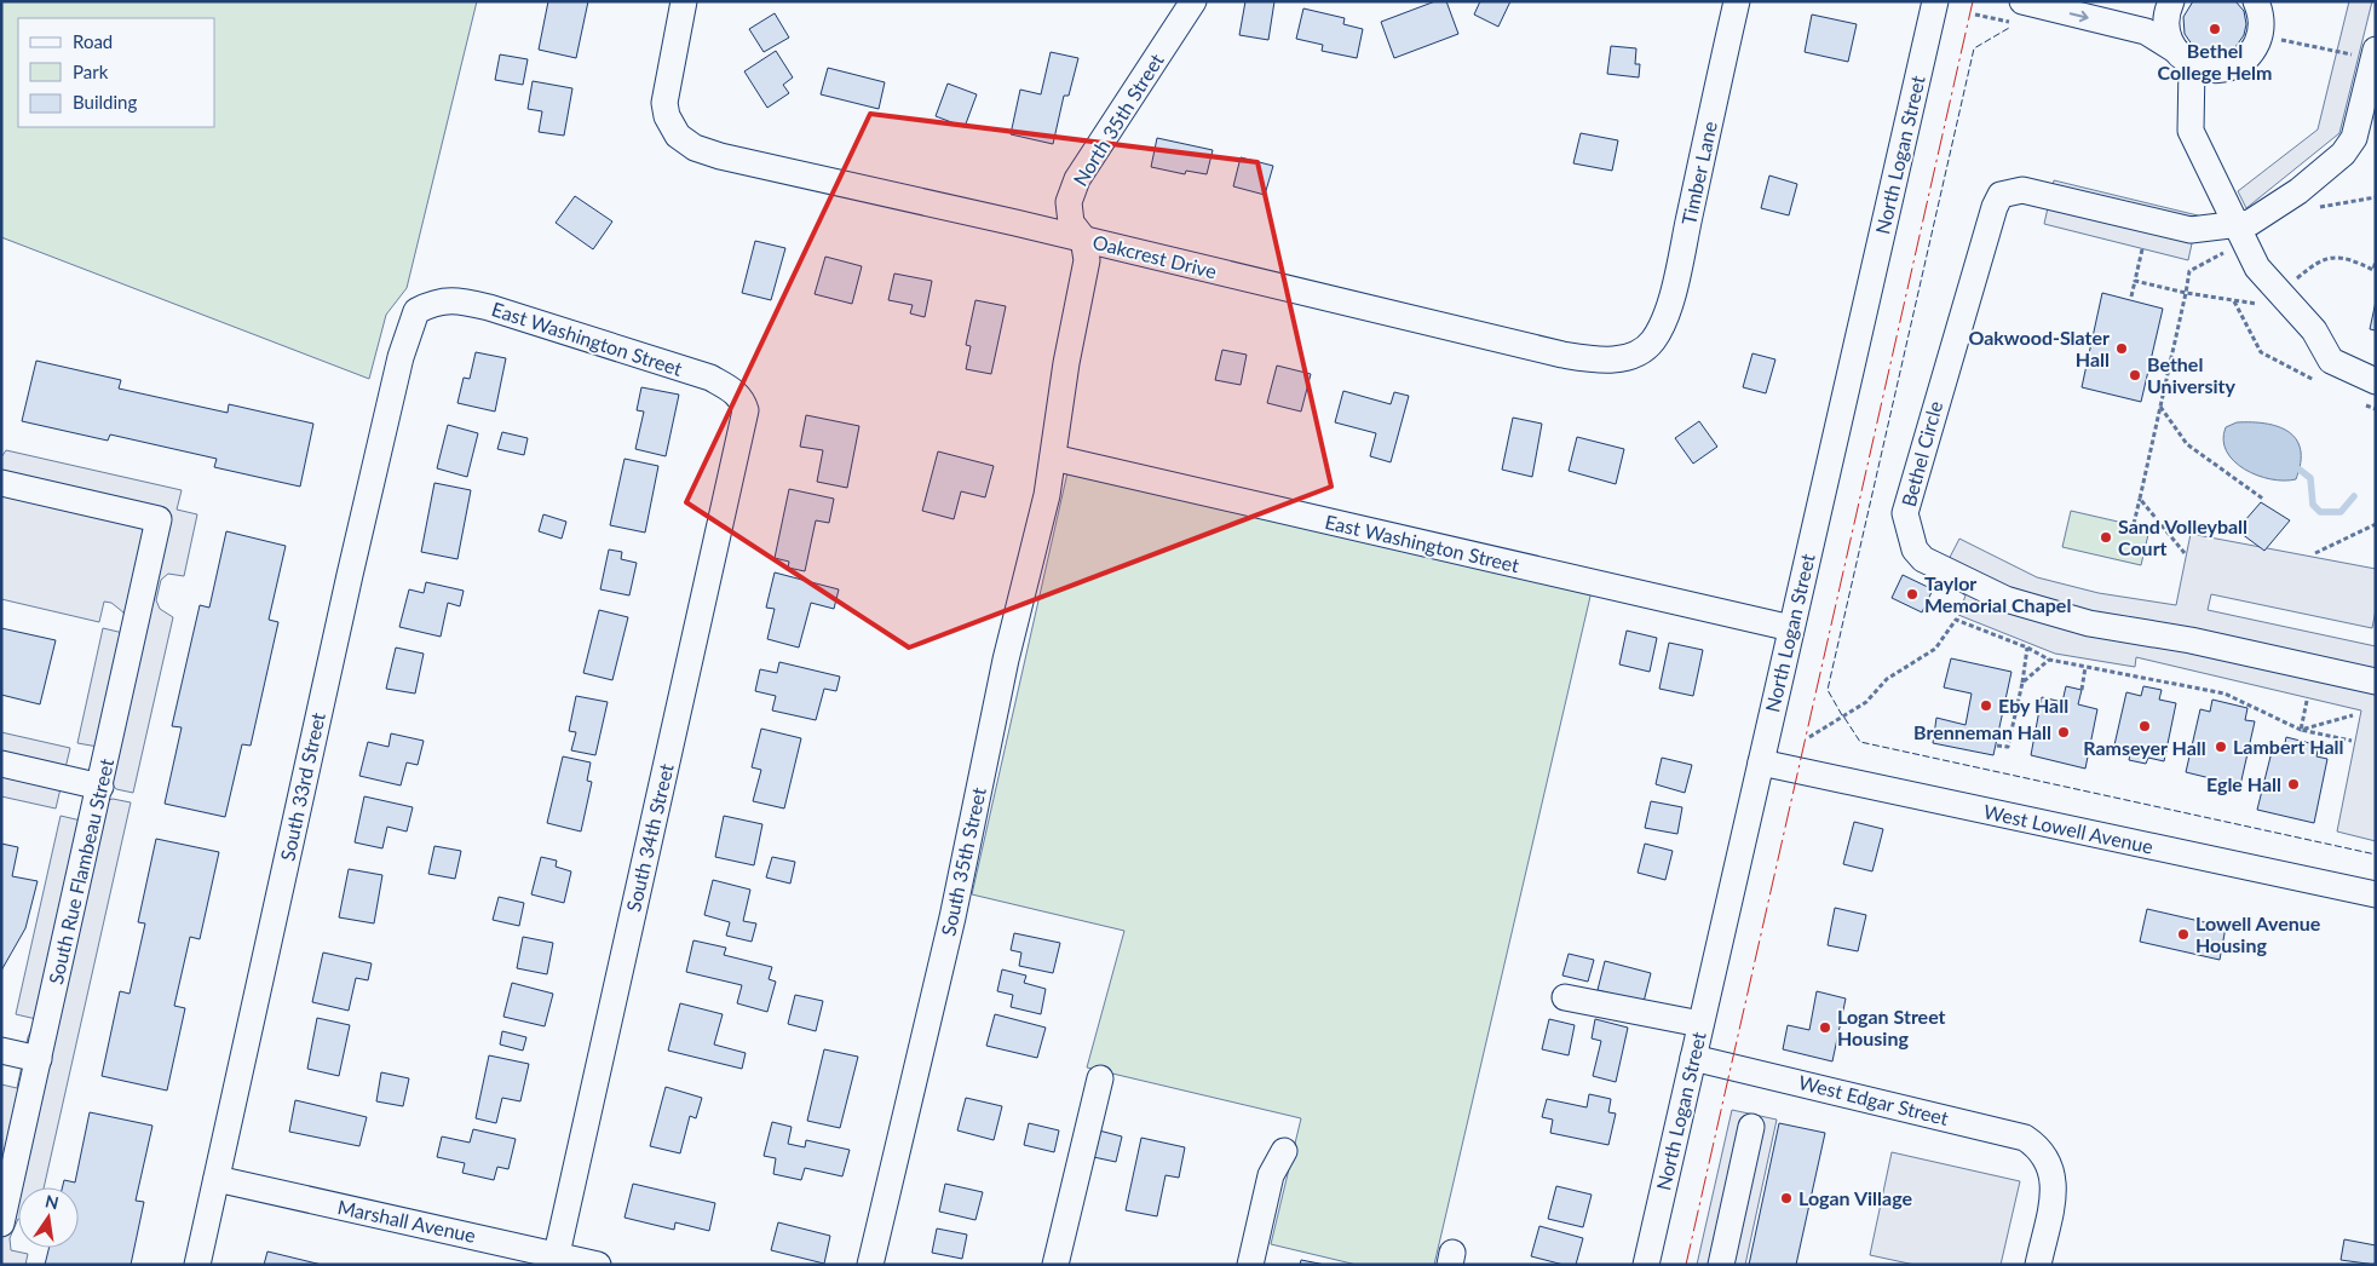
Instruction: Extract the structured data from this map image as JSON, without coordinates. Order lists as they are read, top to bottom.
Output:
{
  "streets": {
    "street": [
      "North 35th Street",
      "North Logan Street",
      "Timber Lane",
      "Oakcrest Drive",
      "East Washington Street",
      "Bethel Circle",
      "South 33rd Street",
      "West Lowell Avenue",
      "South 34th Street",
      "South 35th Street",
      "South Rue Flambeau Street",
      "West Edgar Street",
      "Marshall Avenue"
    ]
  },
  "crossings": [
    ["North 35th Street", "Oakcrest Drive"],
    ["North 35th Street", "East Washington Street"],
    ["North 35th Street", "South 35th Street"],
    ["North Logan Street", "East Washington Street"],
    ["North Logan Street", "West Lowell Avenue"],
    ["North Logan Street", "West Edgar Street"],
    ["Timber Lane", "Oakcrest Drive"],
    ["East Washington Street", "South 33rd Street"],
    ["East Washington Street", "South 34th Street"],
    ["East Washington Street", "South 35th Street"],
    ["South 33rd Street", "Marshall Avenue"],
    ["South 34th Street", "Marshall Avenue"]
  ],
  "places": [
    "Bethel College Helm",
    "Oakwood-Slater Hall",
    "Bethel University",
    "Sand Volleyball Court",
    "Taylor Memorial Chapel",
    "Eby Hall",
    "Ramseyer Hall",
    "Brenneman Hall",
    "Lambert Hall",
    "Egle Hall",
    "Lowell Avenue Housing",
    "Logan Street Housing",
    "Logan Village"
  ],
  "legend": ["Road", "Park", "Building"],
  "north": "top"
}
